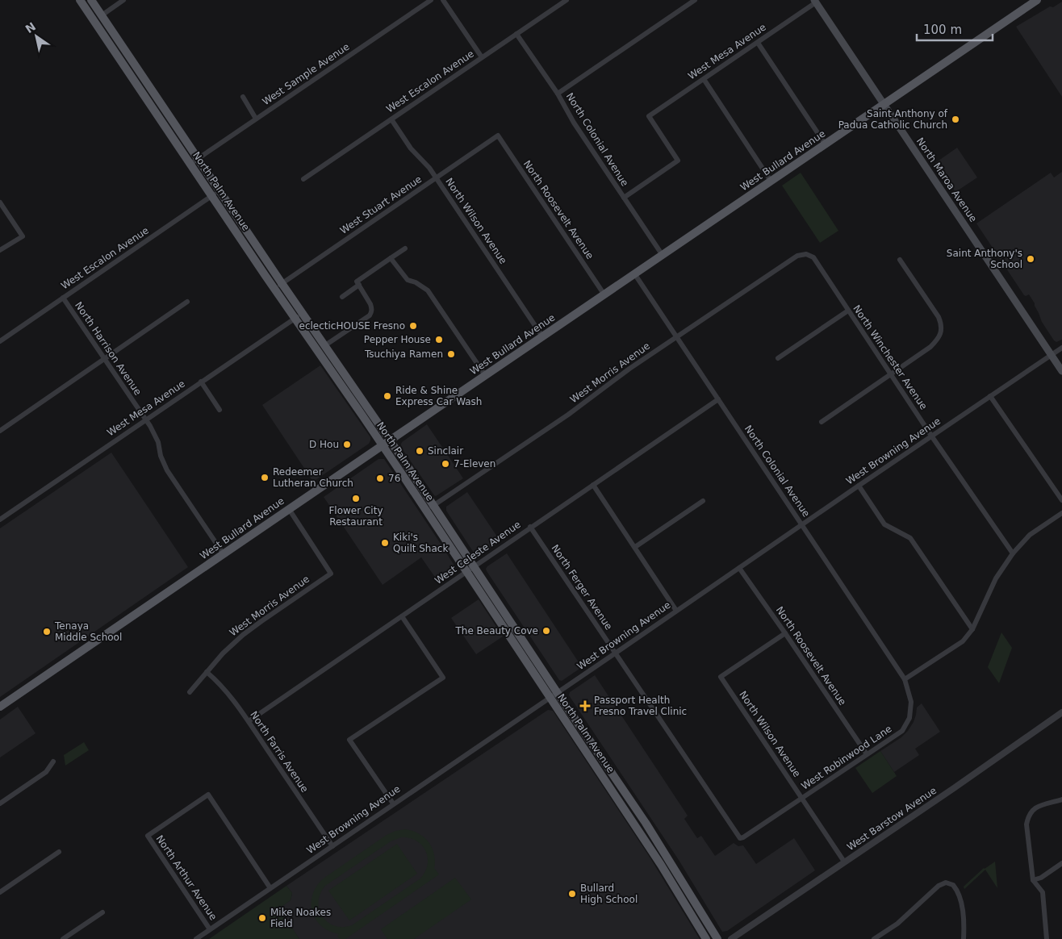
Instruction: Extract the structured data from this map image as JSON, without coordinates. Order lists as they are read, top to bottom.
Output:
{
  "streets": {
    "main road": ["West Bullard Avenue", "North Maroa Avenue", "North Palm Avenue"],
    "street": [
      "West Mesa Avenue",
      "West Sample Avenue",
      "West Escalon Avenue",
      "North Colonial Avenue",
      "West Stuart Avenue",
      "North Roosevelt Avenue",
      "North Wilson Avenue",
      "North Harrison Avenue",
      "North Winchester Avenue",
      "West Morris Avenue",
      "West Browning Avenue",
      "West Celeste Avenue",
      "North Ferger Avenue",
      "North Farris Avenue",
      "West Robinwood Lane",
      "West Barstow Avenue",
      "North Arthur Avenue"
    ]
  },
  "crossings": [
    ["West Mesa Avenue", "North Colonial Avenue"],
    ["West Mesa Avenue", "North Maroa Avenue"],
    ["West Mesa Avenue", "North Palm Avenue"],
    ["West Mesa Avenue", "North Harrison Avenue"],
    ["West Sample Avenue", "North Palm Avenue"],
    ["West Escalon Avenue", "North Colonial Avenue"],
    ["West Escalon Avenue", "North Palm Avenue"],
    ["West Escalon Avenue", "North Wilson Avenue"],
    ["West Escalon Avenue", "North Harrison Avenue"],
    ["North Colonial Avenue", "West Bullard Avenue"],
    ["North Colonial Avenue", "West Morris Avenue"],
    ["North Colonial Avenue", "West Browning Avenue"],
    ["North Colonial Avenue", "West Celeste Avenue"],
    ["North Colonial Avenue", "West Robinwood Lane"],
    ["West Bullard Avenue", "North Maroa Avenue"],
    ["West Bullard Avenue", "North Palm Avenue"],
    ["West Bullard Avenue", "North Roosevelt Avenue"],
    ["West Bullard Avenue", "North Wilson Avenue"],
    ["West Bullard Avenue", "North Harrison Avenue"],
    ["West Bullard Avenue", "West Morris Avenue"],
    ["North Maroa Avenue", "West Browning Avenue"],
    ["North Palm Avenue", "West Stuart Avenue"],
    ["North Palm Avenue", "West Morris Avenue"],
    ["North Palm Avenue", "West Browning Avenue"],
    ["North Palm Avenue", "West Celeste Avenue"],
    ["West Stuart Avenue", "North Roosevelt Avenue"],
    ["West Stuart Avenue", "North Wilson Avenue"],
    ["North Roosevelt Avenue", "North Wilson Avenue"],
    ["North Roosevelt Avenue", "West Browning Avenue"],
    ["North Roosevelt Avenue", "West Robinwood Lane"],
    ["North Wilson Avenue", "West Robinwood Lane"],
    ["North Wilson Avenue", "West Barstow Avenue"],
    ["North Winchester Avenue", "West Morris Avenue"],
    ["North Winchester Avenue", "West Browning Avenue"],
    ["West Morris Avenue", "North Farris Avenue"],
    ["West Browning Avenue", "North Ferger Avenue"],
    ["West Browning Avenue", "North Farris Avenue"],
    ["West Browning Avenue", "North Arthur Avenue"],
    ["West Celeste Avenue", "North Ferger Avenue"],
    ["West Celeste Avenue", "North Farris Avenue"],
    ["North Ferger Avenue", "West Robinwood Lane"]
  ],
  "places": {
    "other": [
      "Saint Anthony of Padua Catholic Church",
      "Saint Anthony's School",
      "eclecticHOUSE Fresno",
      "Pepper House",
      "Tsuchiya Ramen",
      "Ride & Shine Express Car Wash",
      "D Hou",
      "Sinclair",
      "7-Eleven",
      "Redeemer Lutheran Church",
      "76",
      "Flower City Restaurant",
      "Kiki's Quilt Shack",
      "The Beauty Cove",
      "Tenaya Middle School",
      "Bullard High School",
      "Mike Noakes Field"
    ],
    "health": ["Passport Health Fresno Travel Clinic"]
  },
  "scale_bar": "100 m",
  "north": "top left"
}
